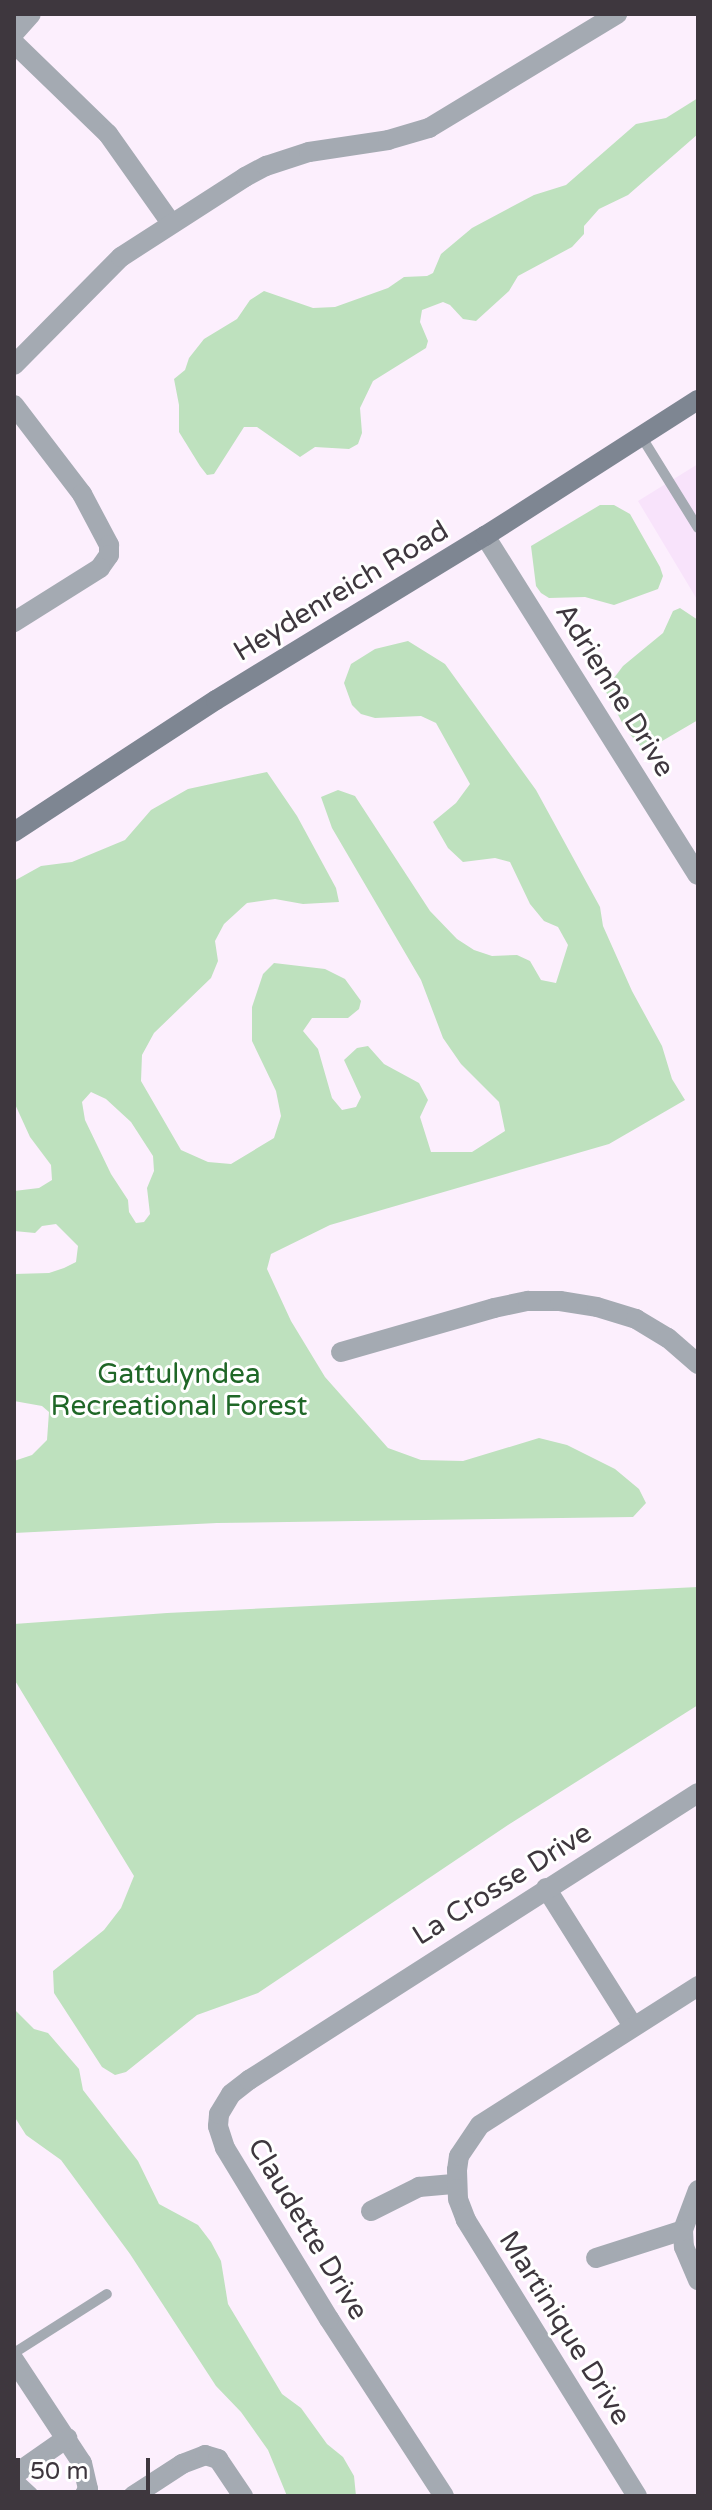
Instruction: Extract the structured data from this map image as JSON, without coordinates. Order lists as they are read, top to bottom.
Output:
{
  "streets": {
    "street": [
      "Heydenreich Road",
      "Adrienne Drive",
      "La Crosse Drive",
      "Claudette Drive",
      "Martinique Drive"
    ]
  },
  "crossings": [
    ["Heydenreich Road", "Adrienne Drive"],
    ["La Crosse Drive", "Claudette Drive"]
  ],
  "parks": ["Gattulyndea Recreational Forest"],
  "scale_bar": "50 m"
}
